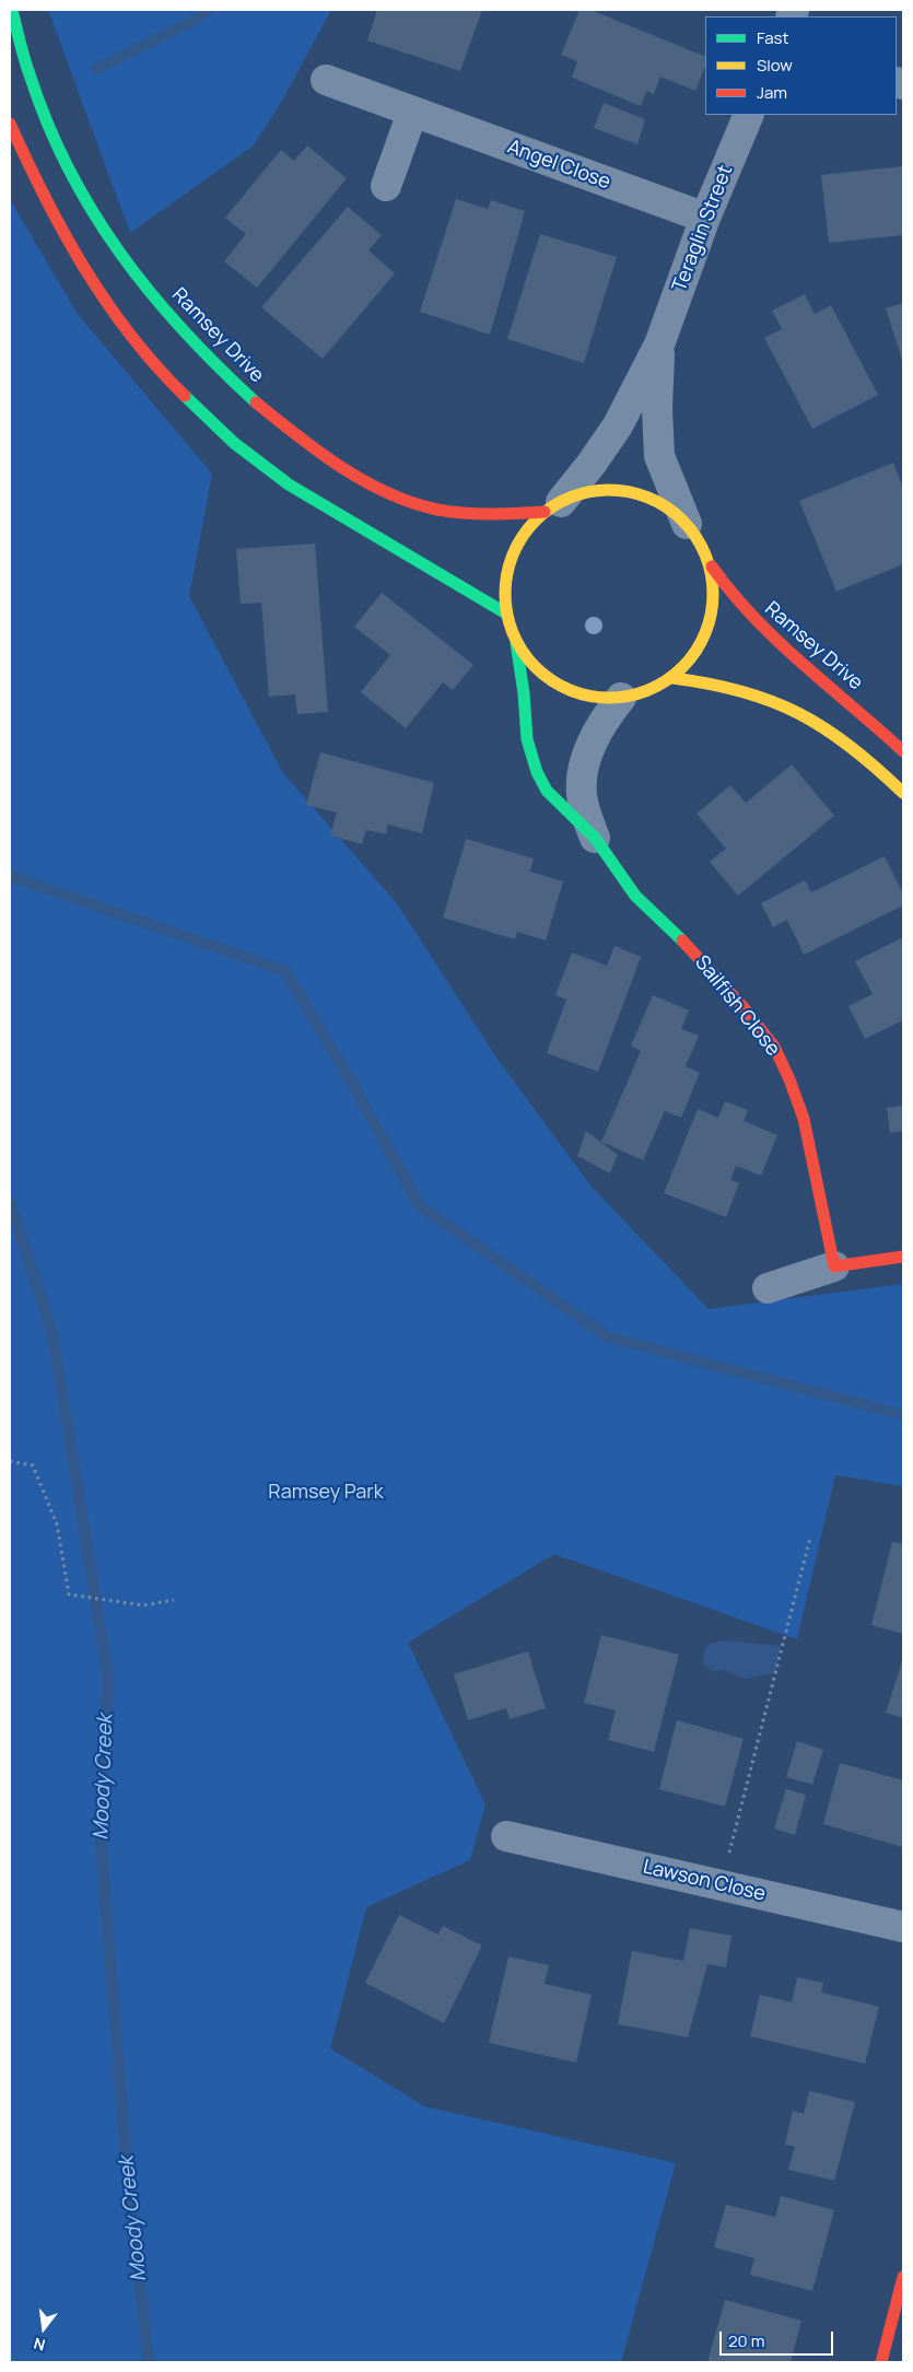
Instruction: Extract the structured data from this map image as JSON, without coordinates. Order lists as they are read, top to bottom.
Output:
{
  "streets": {
    "main road": ["Ramsey Drive", "Sailfish Close"],
    "street": ["Angel Close", "Teraglin Street", "Lawson Close"]
  },
  "crossings": [
    ["Angel Close", "Teraglin Street"],
    ["Teraglin Street", "Ramsey Drive"]
  ],
  "water": ["Moody Creek"],
  "parks": ["Ramsey Park"],
  "legend": ["Fast", "Slow", "Jam"],
  "scale_bar": "20 m",
  "north": "bottom"
}
